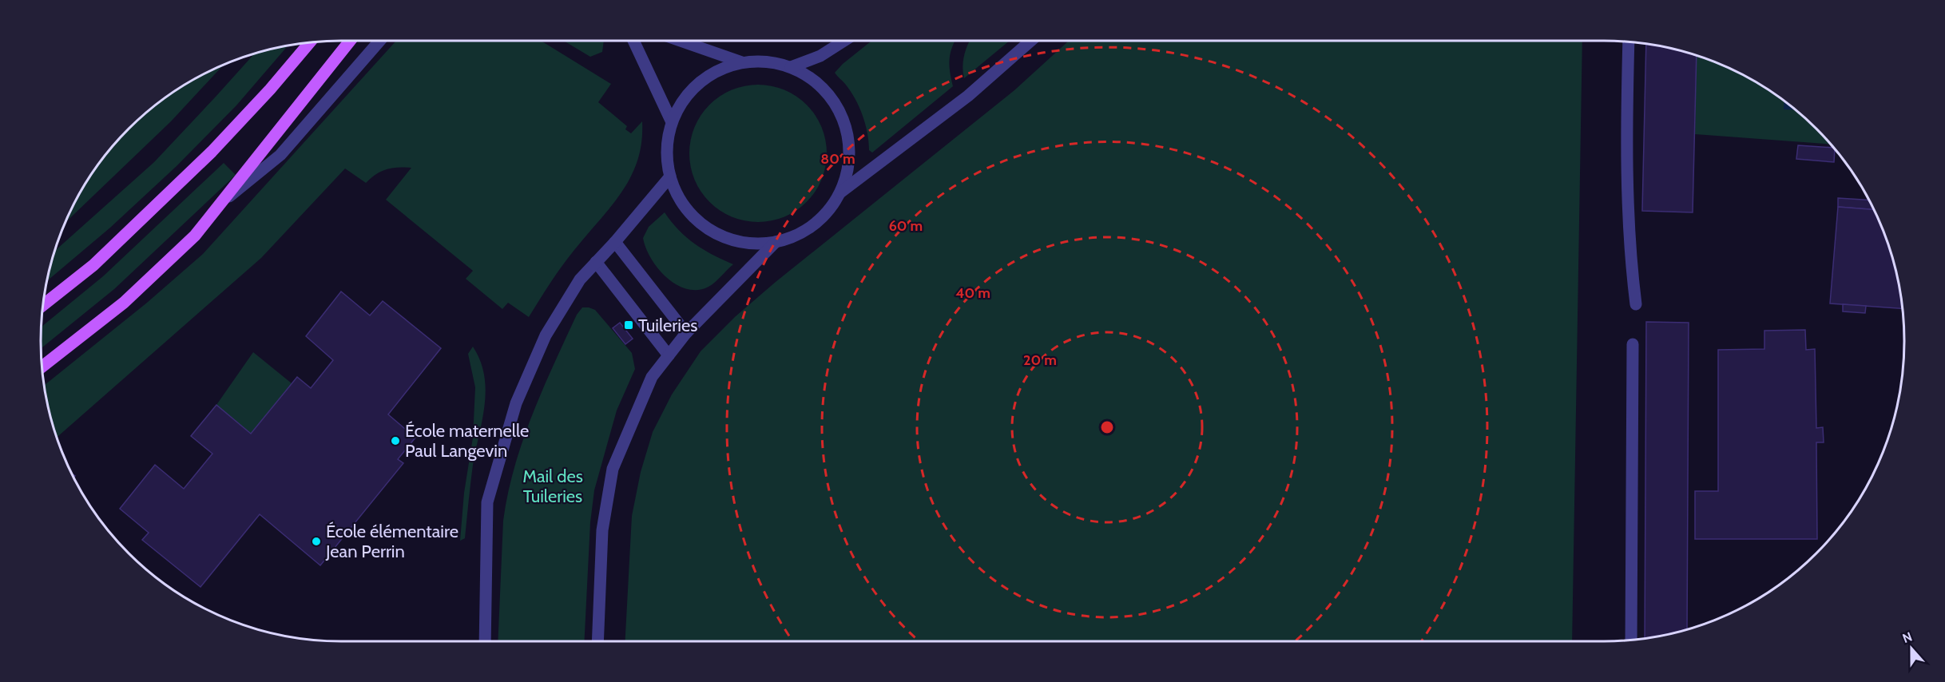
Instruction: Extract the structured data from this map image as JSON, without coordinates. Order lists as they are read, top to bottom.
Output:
{
  "parks": ["Mail des Tuileries"],
  "places": {
    "transit": ["Tuileries"],
    "other": ["École maternelle Paul Langevin", "École élémentaire Jean Perrin"]
  },
  "north": "top",
  "rings": [
    "80 m",
    "60 m",
    "40 m",
    "20 m"
  ]
}
